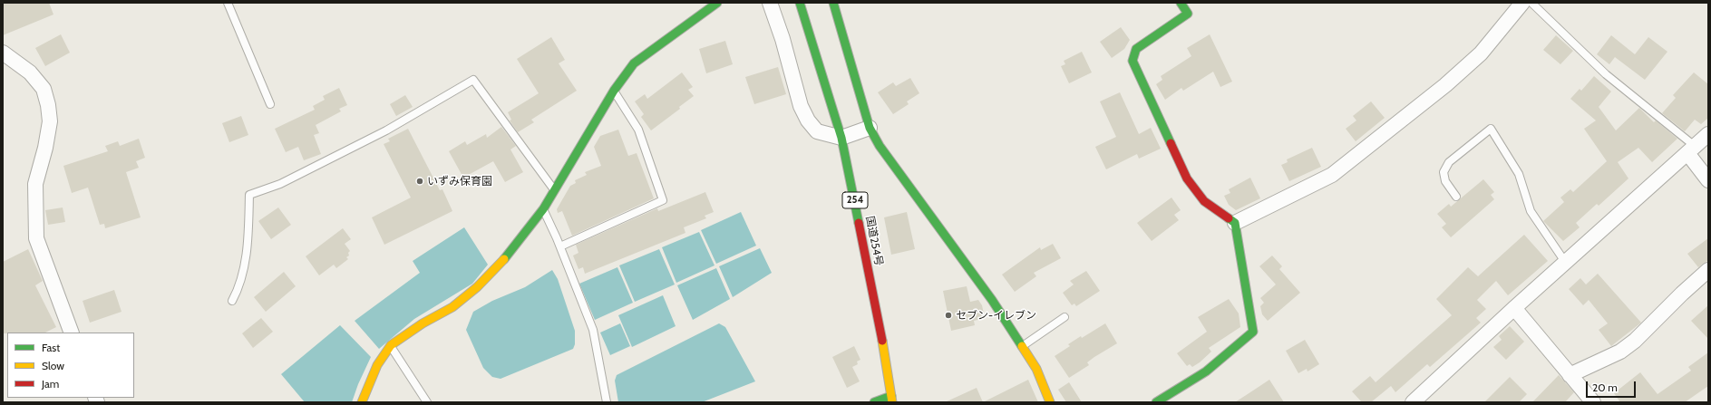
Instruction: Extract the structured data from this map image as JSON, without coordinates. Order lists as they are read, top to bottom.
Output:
{
  "streets": {
    "main road": ["254", "国道254号"]
  },
  "places": ["いずみ保育園", "セブン-イレブン"],
  "legend": ["Fast", "Slow", "Jam"],
  "scale_bar": "20 m"
}
